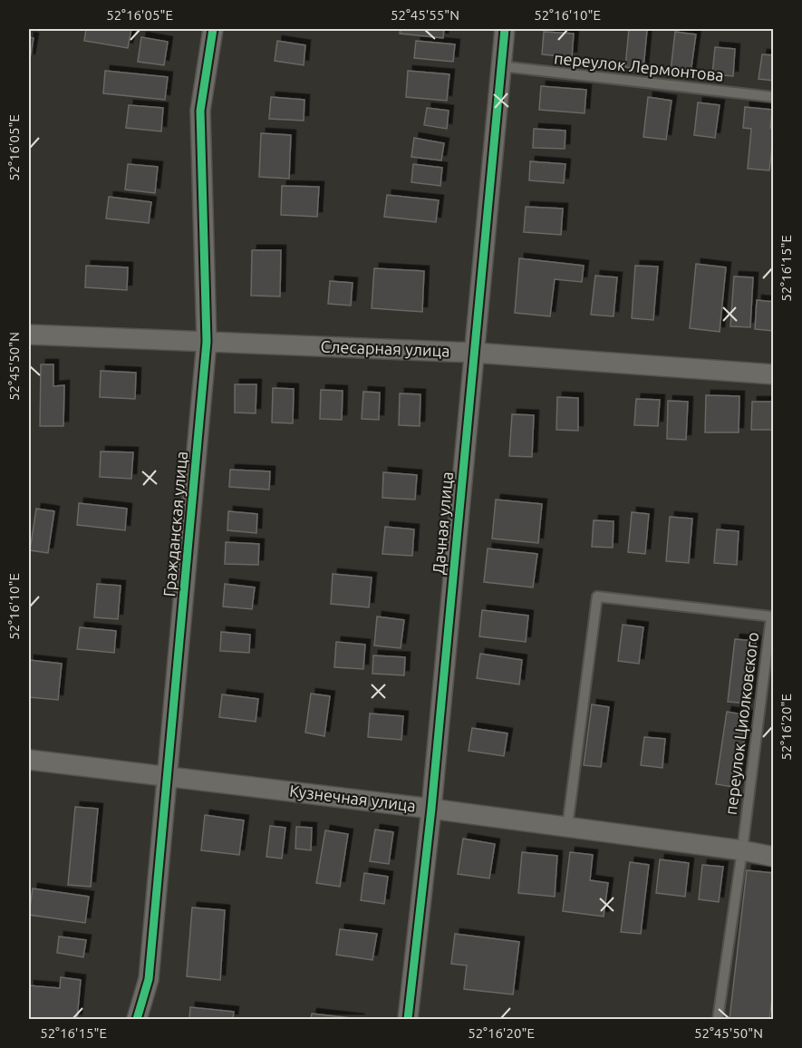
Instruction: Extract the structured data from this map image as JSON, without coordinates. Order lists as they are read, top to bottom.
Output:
{
  "streets": {
    "street": [
      "Слесарная улица",
      "Дачная улица",
      "Гражданская улица",
      "Кузнечная улица"
    ],
    "lane": ["переулок Лермонтова", "переулок Циолковского"]
  },
  "crossings": [
    ["переулок Лермонтова", "Дачная улица"],
    ["Слесарная улица", "Дачная улица"],
    ["Слесарная улица", "Гражданская улица"],
    ["Дачная улица", "Кузнечная улица"],
    ["Гражданская улица", "Кузнечная улица"],
    ["переулок Циолковского", "Кузнечная улица"]
  ],
  "coordinates": [
    "52°16'05\"E",
    "52°45'55\"N",
    "52°16'10\"E",
    "52°16'15\"E",
    "52°45'50\"N",
    "52°16'20\"E"
  ]
}
